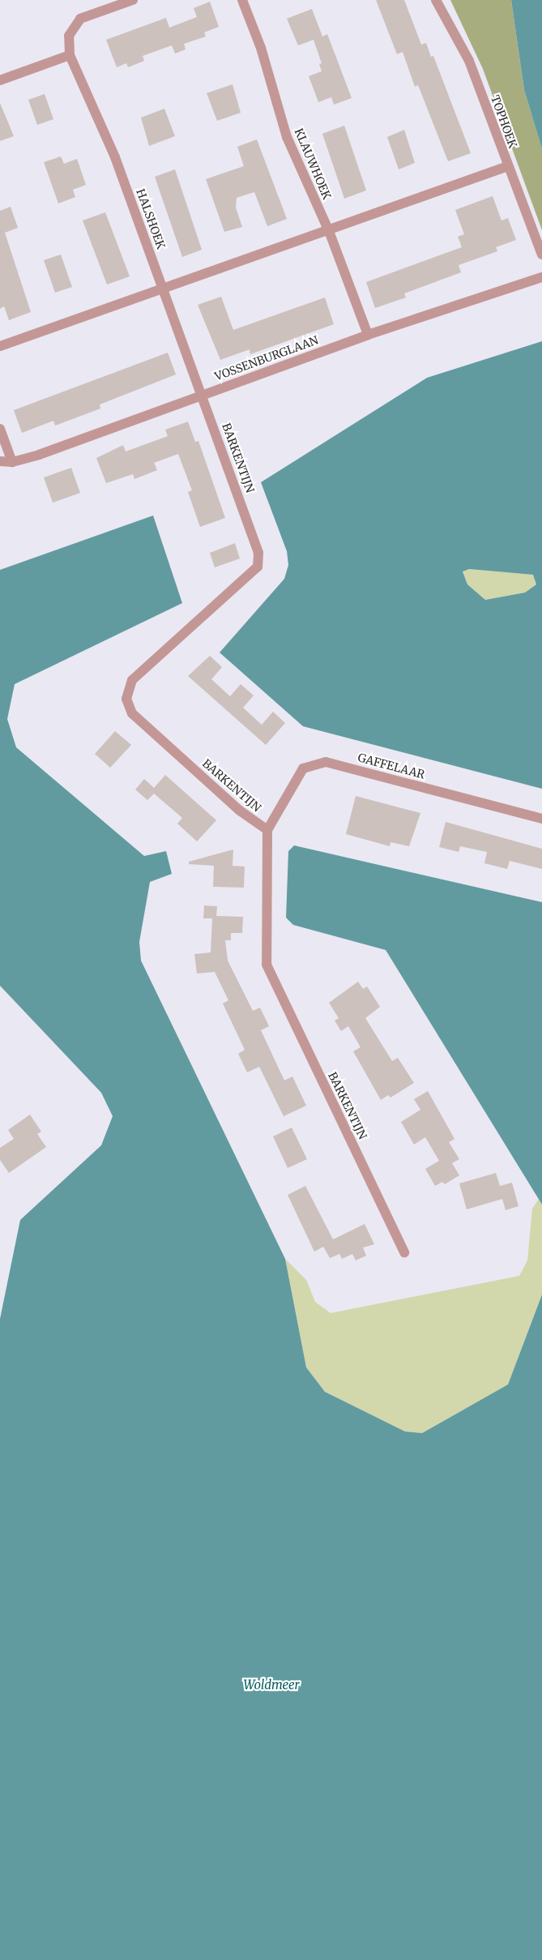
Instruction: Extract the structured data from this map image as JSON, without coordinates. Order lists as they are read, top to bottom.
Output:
{
  "streets": {
    "street": [
      "TOPHOEK",
      "KLAUWHOEK",
      "HALSHOEK",
      "VOSSENBURGLAAN",
      "BARKENTIJN",
      "GAFFELAAR"
    ]
  },
  "crossings": [
    ["KLAUWHOEK", "VOSSENBURGLAAN"],
    ["HALSHOEK", "VOSSENBURGLAAN"],
    ["HALSHOEK", "BARKENTIJN"],
    ["VOSSENBURGLAAN", "BARKENTIJN"],
    ["BARKENTIJN", "GAFFELAAR"]
  ],
  "water": ["Woldmeer"]
}
